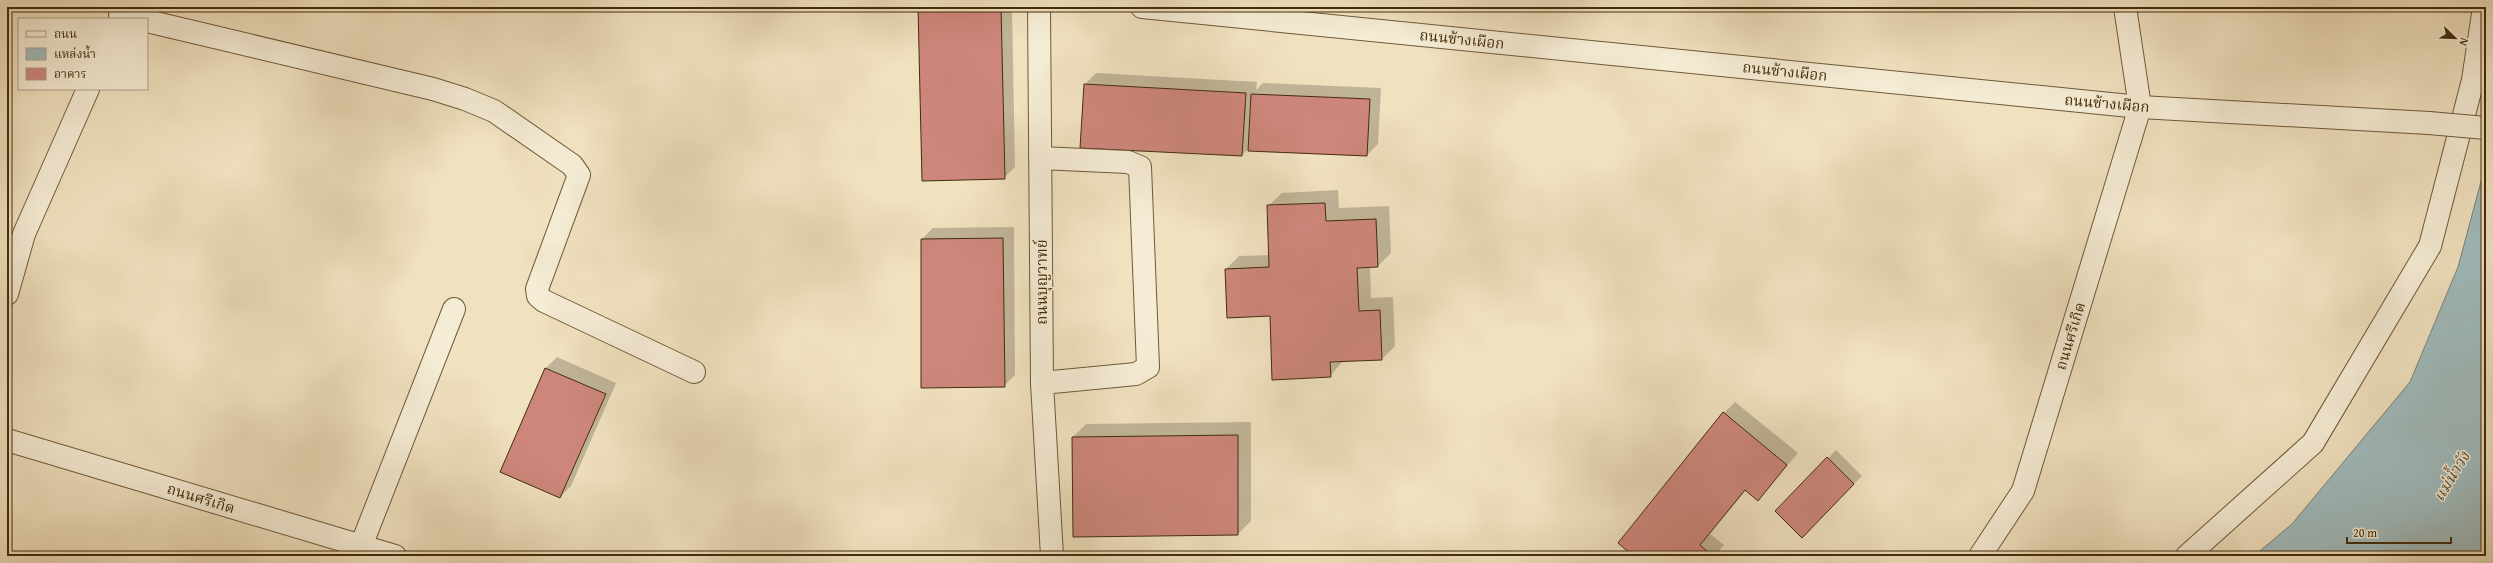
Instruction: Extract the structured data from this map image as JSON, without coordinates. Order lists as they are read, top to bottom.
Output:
{
  "streets": {
    "street": ["ถนนช้างเผือก", "ถนนบุญวาทย์", "ถนนศรีเกิด"]
  },
  "crossings": [
    ["ถนนช้างเผือก", "ถนนศรีเกิด"]
  ],
  "water": ["แม่น้ำวัง"],
  "legend": ["ถนน", "แหล่งน้ำ", "อาคาร"],
  "scale_bar": "20 m",
  "north": "bottom right"
}
